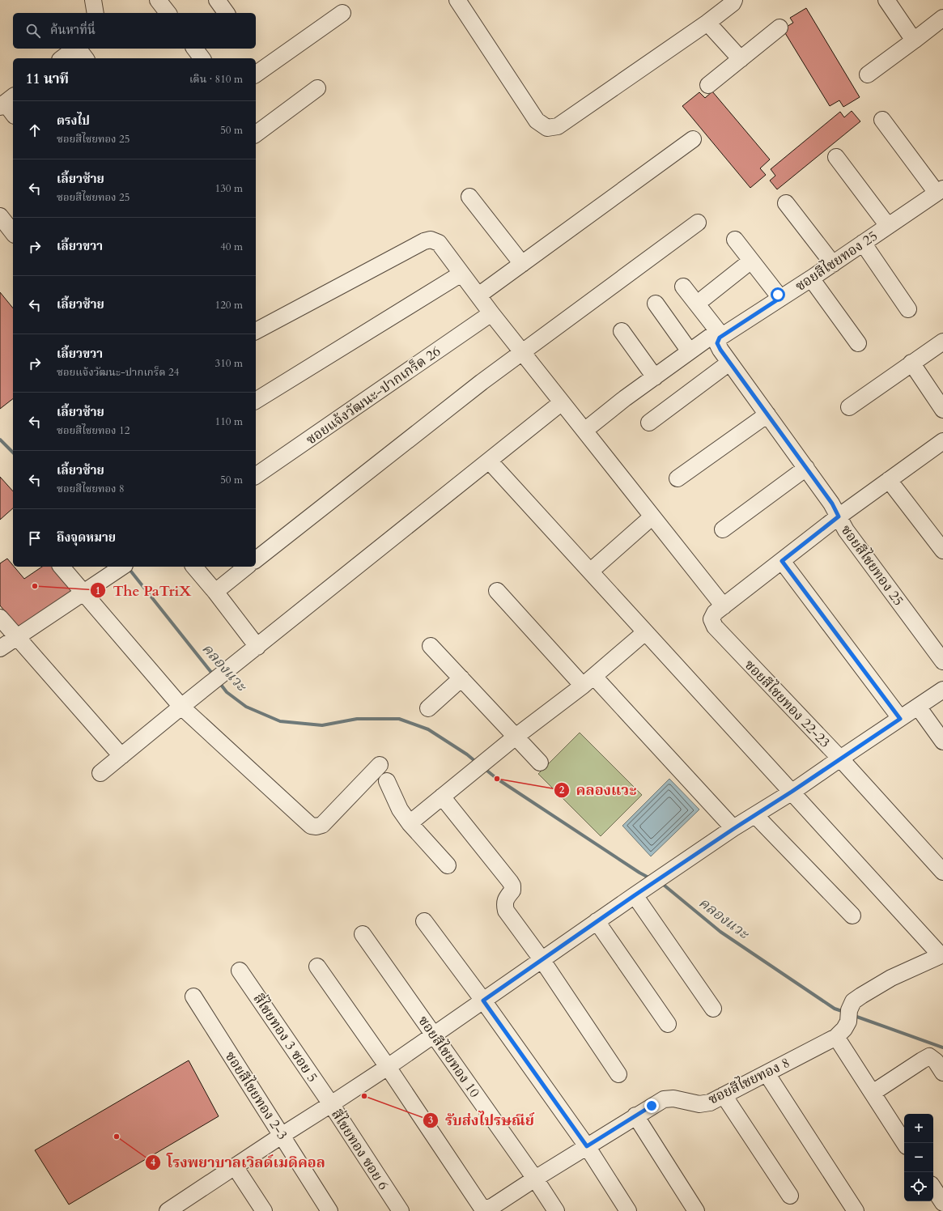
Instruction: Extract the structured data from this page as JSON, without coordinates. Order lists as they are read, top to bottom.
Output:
{
  "streets": {
    "street": [
      "ซอยสีไชยทอง 25",
      "ซอยแจ้งวัฒนะ-ปากเกร็ด 26",
      "ซอยสีไชยทอง 22-23",
      "สี่ไชยทอง 3 ซอย 5",
      "ซอยสีไชยทอง 10",
      "ซอยสีไชยทอง 8",
      "ซอยสีไชยทอง 2-3",
      "สี่ไชยทอง ซอย 6"
    ]
  },
  "crossings": [
    ["สี่ไชยทอง 3 ซอย 5", "สี่ไชยทอง ซอย 6"],
    ["ซอยสีไชยทอง 10", "ซอยสีไชยทอง 8"]
  ],
  "water": ["คลองแวะ"],
  "places": [
    "The PaTriX",
    "คลองแวะ",
    "รับส่งไปรษณีย์",
    "โรงพยาบาลเวิลด์เมดิคอล"
  ],
  "page": {
    "search": "ค้นหาที่นี่",
    "heading": ["11 นาที", "เดิน · 810 m"],
    "list": [
      ["ตรงไป", "ซอยสีไชยทอง 25", "50 m"],
      ["เลี้ยวซ้าย", "ซอยสีไชยทอง 25", "130 m"],
      ["เลี้ยวขวา", "40 m"],
      ["เลี้ยวซ้าย", "120 m"],
      ["เลี้ยวขวา", "ซอยแจ้งวัฒนะ-ปากเกร็ด 24", "310 m"],
      ["เลี้ยวซ้าย", "ซอยสีไชยทอง 12", "110 m"],
      ["เลี้ยวซ้าย", "ซอยสีไชยทอง 8", "50 m"],
      "ถึงจุดหมาย"
    ],
    "map_buttons": ["+", "−"]
  }
}
